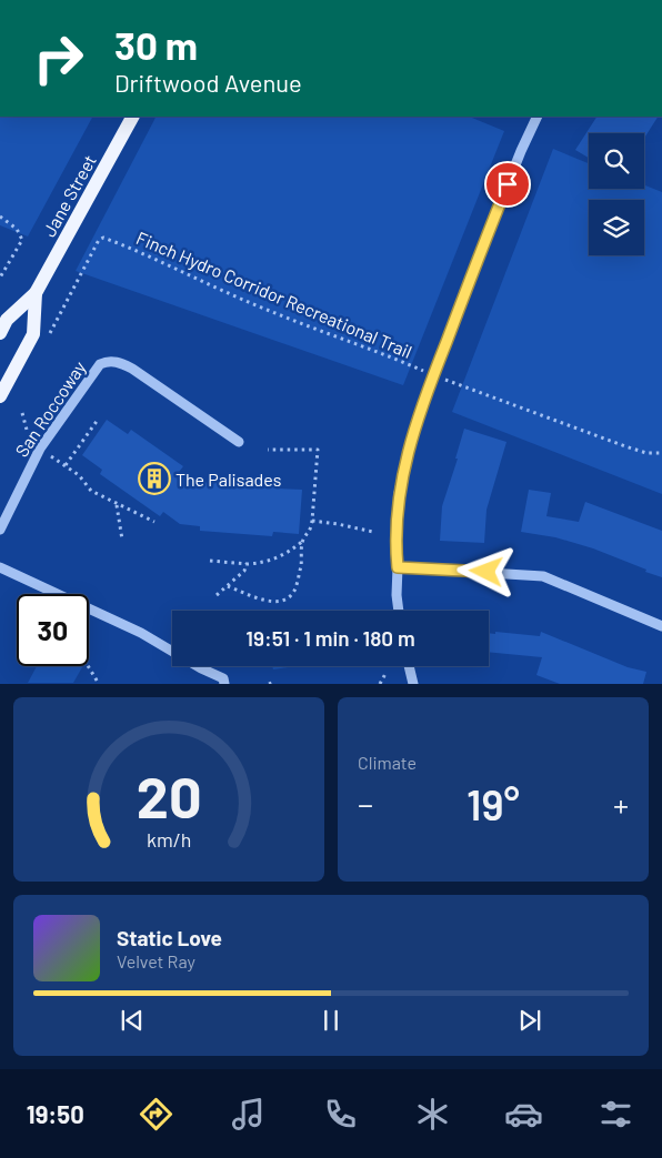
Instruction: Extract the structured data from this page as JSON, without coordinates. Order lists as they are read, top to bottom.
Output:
{
  "streets": {
    "main road": ["Jane Street"],
    "street": ["San Roccoway"],
    "path": ["Finch Hydro Corridor Recreational Trail"]
  },
  "places": {
    "building": ["The Palisades"]
  },
  "page": {
    "turn": ["30 m", "Driftwood Avenue"],
    "limit": "30",
    "trip": "19:51 · 1 min · 180 m",
    "tile": "Climate",
    "heat": ["−", "19°", "+"],
    "song": ["Static Love", "Velvet Ray"],
    "tabs": "19:50",
    "gauge": ["20", "km/h"]
  }
}
